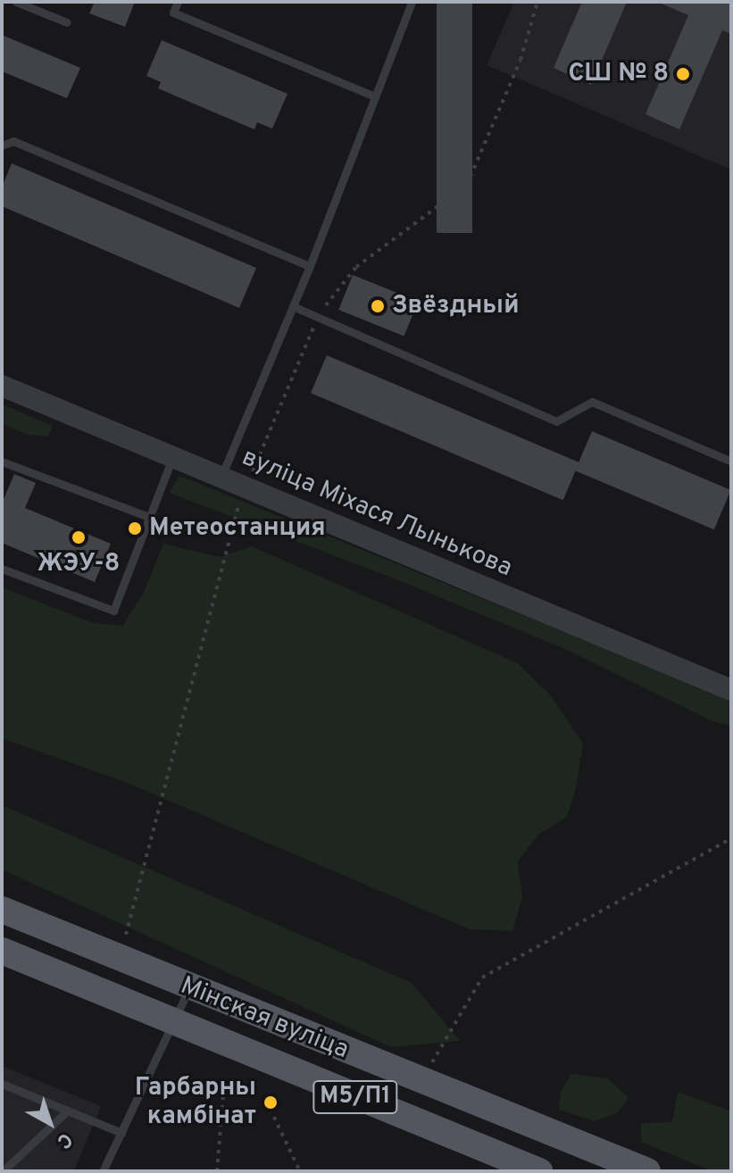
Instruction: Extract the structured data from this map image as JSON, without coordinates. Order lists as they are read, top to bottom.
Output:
{
  "streets": {
    "main road": ["Мінская вуліца", "М5/П1"],
    "street": ["вуліца Міхася Лынькова"]
  },
  "places": [
    "СШ № 8",
    "Звёздный",
    "Метеостанция",
    "ЖЭУ-8",
    "Гарбарны камбінат"
  ],
  "north": "bottom right"
}
